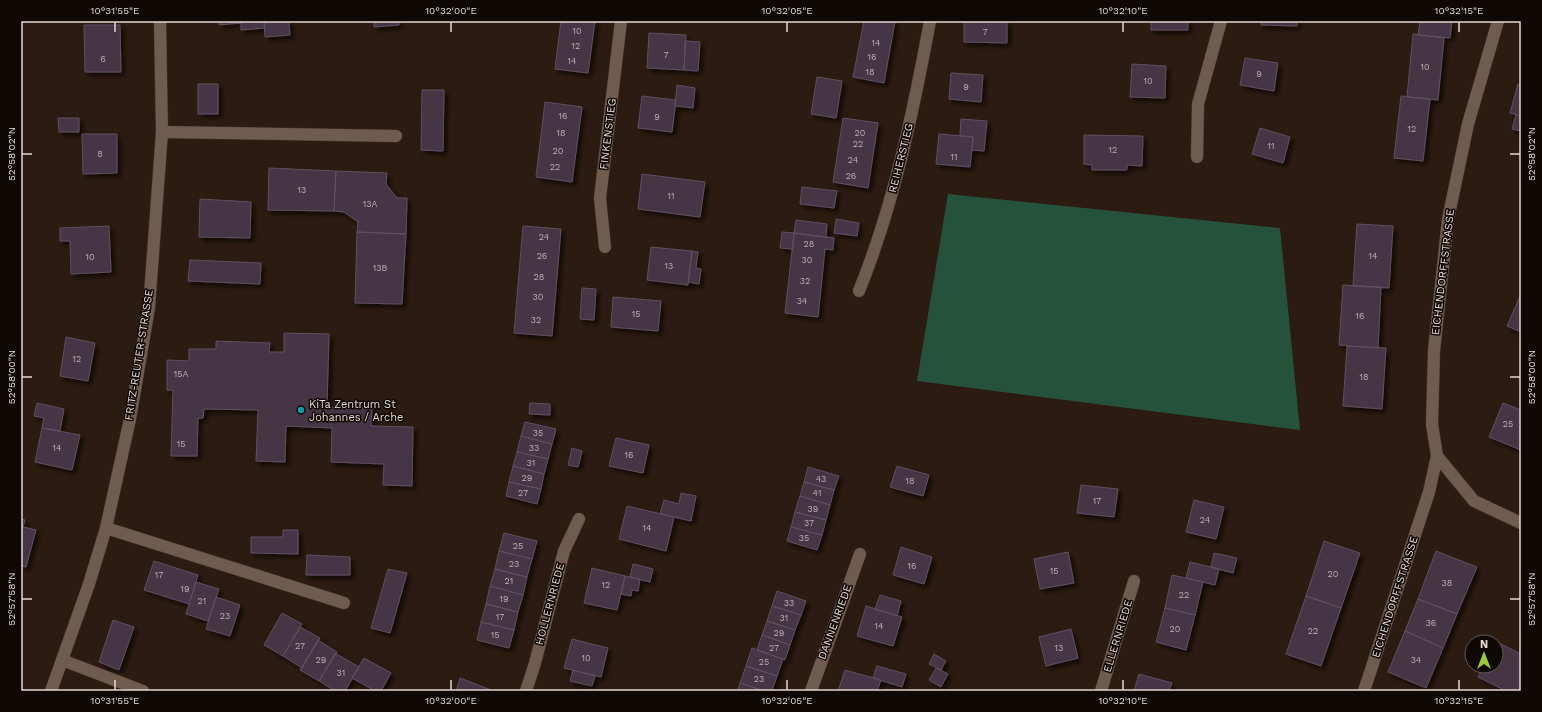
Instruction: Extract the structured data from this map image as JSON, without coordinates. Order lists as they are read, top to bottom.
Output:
{
  "streets": {
    "street": [
      "FINKENSTIEG",
      "REIHERSTIEG",
      "EICHENDORFFSTRASSE",
      "FRITZ-REUTER-STRASSE",
      "HOLLERNRIEDE",
      "DANNENRIEDE",
      "ELLERNRIEDE"
    ]
  },
  "places": ["KiTa Zentrum St Johannes / Arche"],
  "house_numbers": [
    "10",
    "7",
    "14",
    "12",
    "7",
    "16",
    "6",
    "14",
    "10",
    "18",
    "9",
    "10",
    "9",
    "16",
    "9",
    "12",
    "18",
    "20",
    "22",
    "11",
    "12",
    "20",
    "8",
    "11",
    "24",
    "22",
    "26",
    "13",
    "11",
    "13A",
    "24",
    "28",
    "26",
    "14",
    "10",
    "30",
    "13",
    "13B",
    "28",
    "32",
    "30",
    "34",
    "15",
    "16",
    "32",
    "12",
    "15A",
    "18",
    "25",
    "35",
    "15",
    "14",
    "33",
    "16",
    "31",
    "29",
    "43",
    "18",
    "27",
    "41",
    "17",
    "39",
    "24",
    "37",
    "14",
    "35",
    "25",
    "23",
    "16",
    "15",
    "20",
    "17",
    "21",
    "38",
    "12",
    "19",
    "22",
    "19",
    "21",
    "33",
    "23",
    "17",
    "31",
    "36",
    "14",
    "20",
    "22",
    "29",
    "15",
    "27",
    "27",
    "13",
    "10",
    "29",
    "34",
    "25",
    "31",
    "23"
  ],
  "north": "top",
  "coordinates": [
    "10°31'55\"E",
    "10°32'00\"E",
    "10°32'05\"E",
    "10°32'10\"E",
    "10°32'15\"E",
    "52°58'02\"N",
    "52°58'00\"N",
    "52°57'58\"N"
  ]
}
